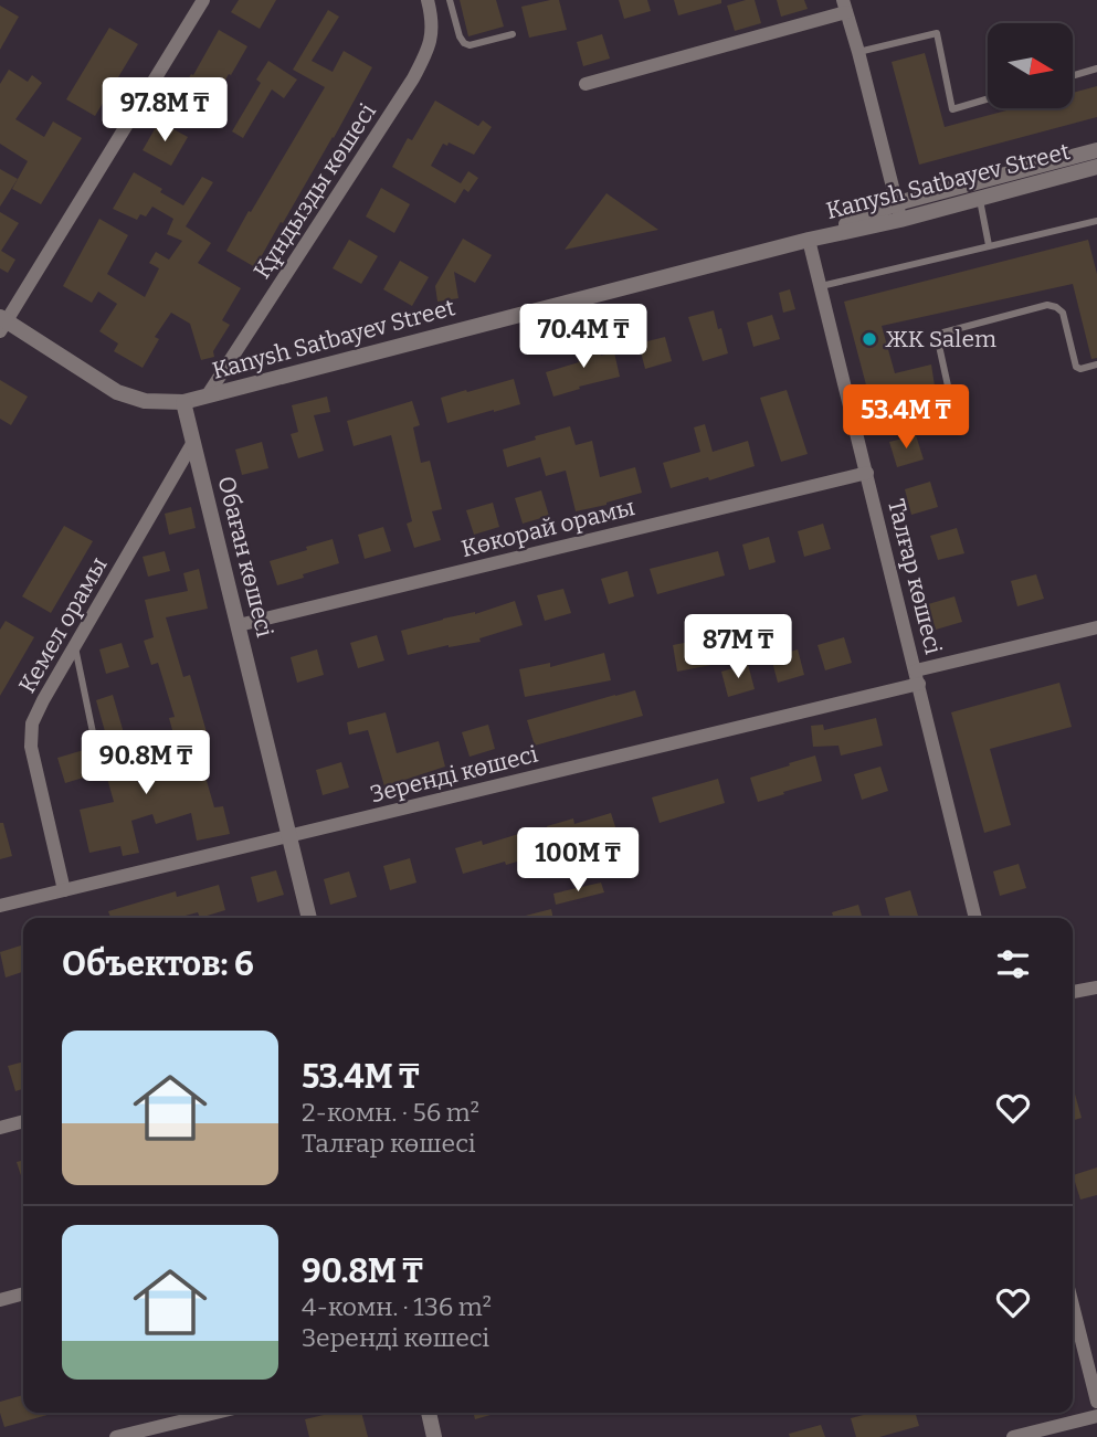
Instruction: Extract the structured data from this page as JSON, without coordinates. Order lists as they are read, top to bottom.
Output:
{
  "streets": {
    "street": [
      "Kanysh Satbayev Street",
      "Құндызды көшесі",
      "Көкорай орамы",
      "Обаған көшесі",
      "Талғар көшесі",
      "Кемел орамы",
      "Зеренді көшесі"
    ]
  },
  "crossings": [
    ["Kanysh Satbayev Street", "Құндызды көшесі"],
    ["Kanysh Satbayev Street", "Обаған көшесі"],
    ["Kanysh Satbayev Street", "Талғар көшесі"],
    ["Көкорай орамы", "Обаған көшесі"],
    ["Көкорай орамы", "Талғар көшесі"],
    ["Обаған көшесі", "Кемел орамы"],
    ["Обаған көшесі", "Зеренді көшесі"],
    ["Талғар көшесі", "Зеренді көшесі"],
    ["Кемел орамы", "Зеренді көшесі"]
  ],
  "places": ["ЖК Salem"],
  "north": "right",
  "page": {
    "price": [
      "97.8M ₸",
      "70.4M ₸",
      "53.4M ₸",
      "87M ₸",
      "90.8M ₸",
      "100M ₸"
    ],
    "heading": "Объектов: 6",
    "list": [
      {
        "name": "53.4M ₸",
        "note": "2-комн. · 56 m² · Талғар көшесі"
      },
      {
        "name": "90.8M ₸",
        "note": "4-комн. · 136 m² · Зеренді көшесі"
      }
    ]
  }
}
